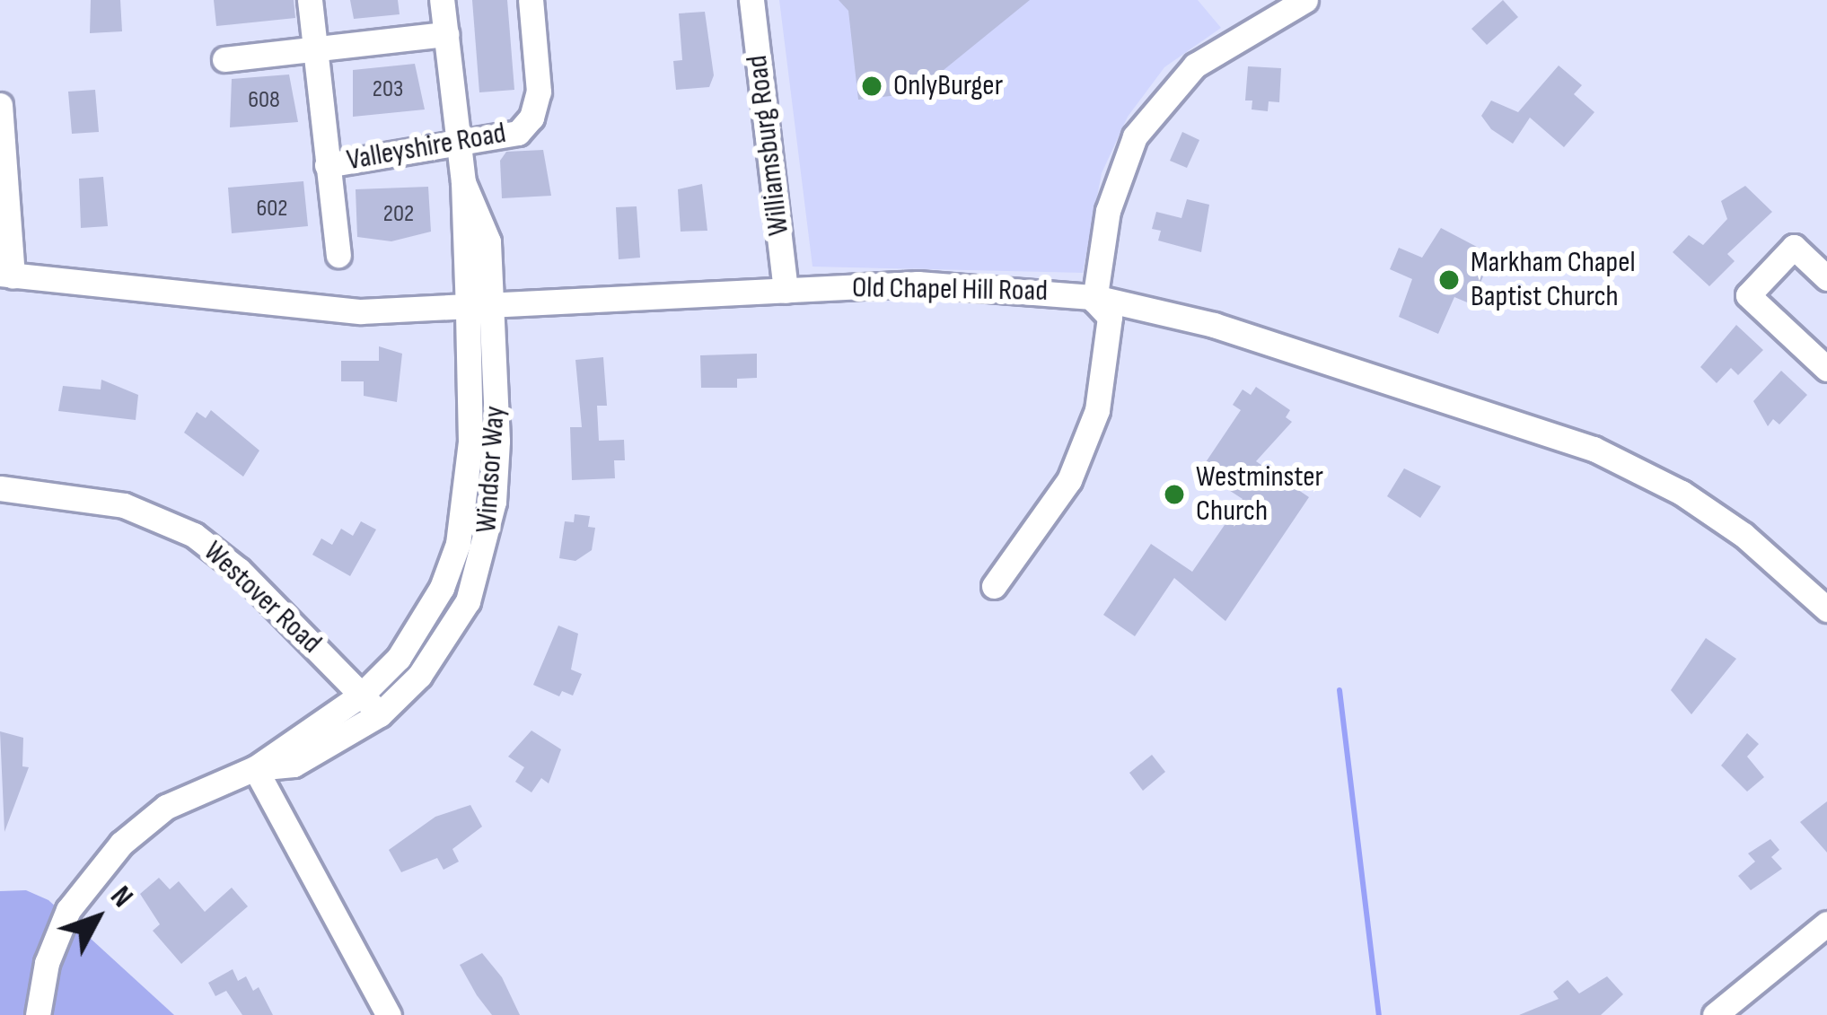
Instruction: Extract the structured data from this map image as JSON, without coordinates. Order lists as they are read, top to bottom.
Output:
{
  "streets": {
    "street": [
      "Williamsburg Road",
      "Valleyshire Road",
      "Old Chapel Hill Road",
      "Windsor Way",
      "Westover Road"
    ]
  },
  "crossings": [
    ["Williamsburg Road", "Old Chapel Hill Road"],
    ["Old Chapel Hill Road", "Windsor Way"],
    ["Windsor Way", "Westover Road"]
  ],
  "places": ["OnlyBurger", "Markham Chapel Baptist Church", "Westminster Church"],
  "house_numbers": [
    "203",
    "608",
    "602",
    "202"
  ],
  "north": "top right"
}
